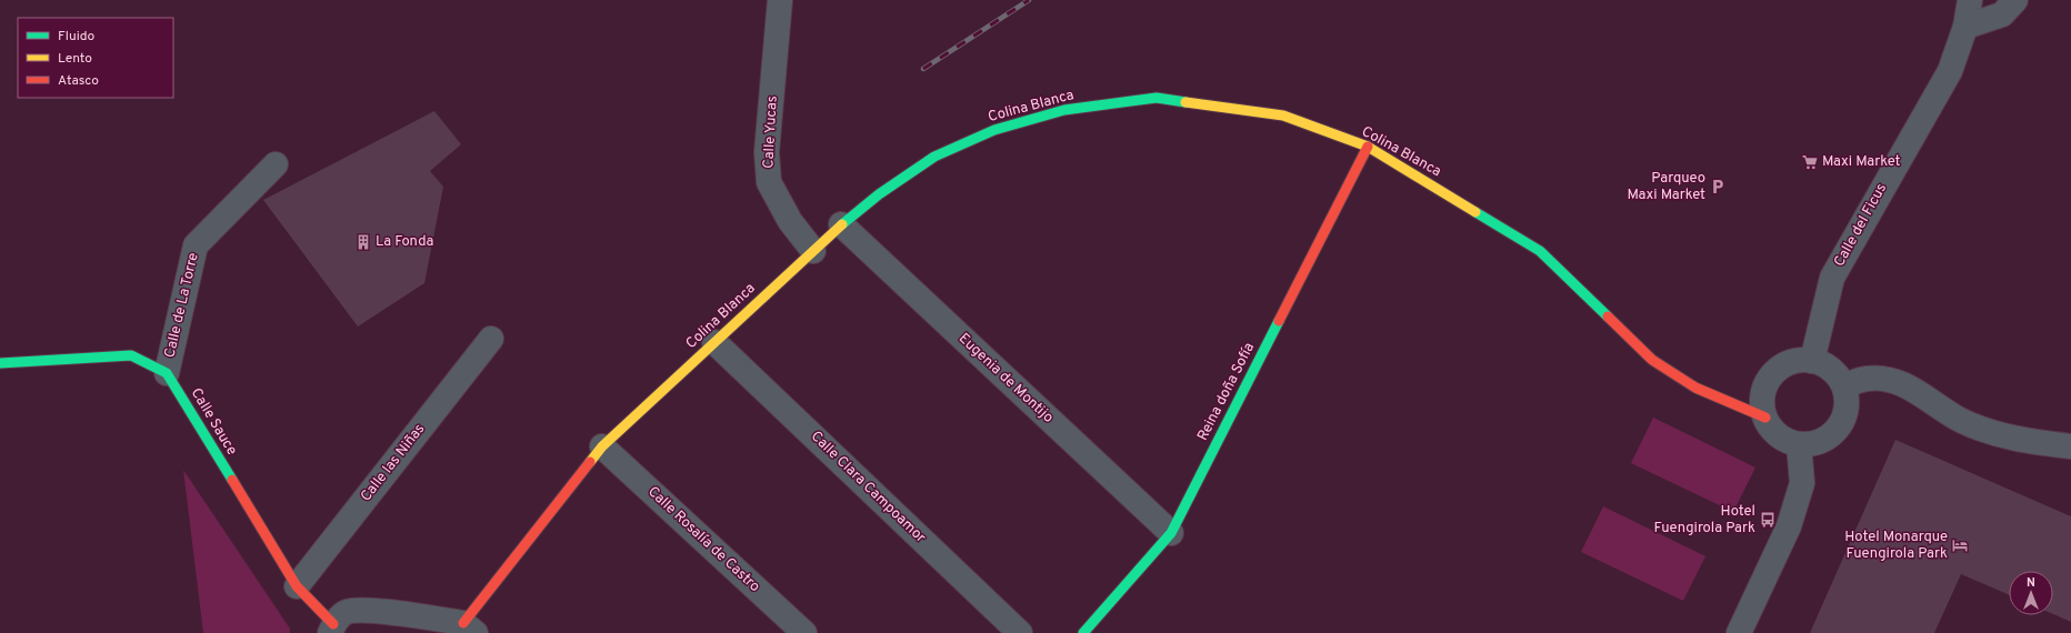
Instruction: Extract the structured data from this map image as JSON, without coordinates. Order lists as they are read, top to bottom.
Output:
{
  "streets": {
    "street": [
      "Colina Blanca",
      "Calle Yucas",
      "Calle del Ficus",
      "Calle de La Torre",
      "Eugenia de Montijo",
      "Reina doña Sofía",
      "Calle Sauce",
      "Calle las Niñas",
      "Calle Clara Campoamor",
      "Calle Rosalía de Castro"
    ]
  },
  "crossings": [
    ["Colina Blanca", "Calle Yucas"],
    ["Colina Blanca", "Calle del Ficus"],
    ["Colina Blanca", "Eugenia de Montijo"],
    ["Colina Blanca", "Reina doña Sofía"],
    ["Colina Blanca", "Calle Clara Campoamor"],
    ["Colina Blanca", "Calle Rosalía de Castro"],
    ["Calle de La Torre", "Calle Sauce"],
    ["Eugenia de Montijo", "Reina doña Sofía"],
    ["Calle Sauce", "Calle las Niñas"]
  ],
  "places": {
    "supermarket": ["Maxi Market"],
    "parking": ["Parqueo Maxi Market"],
    "building": ["La Fonda"],
    "bus stop": ["Hotel Fuengirola Park"],
    "hotel": ["Hotel Monarque Fuengirola Park"]
  },
  "legend": ["Fluido", "Lento", "Atasco"],
  "north": "top"
}
